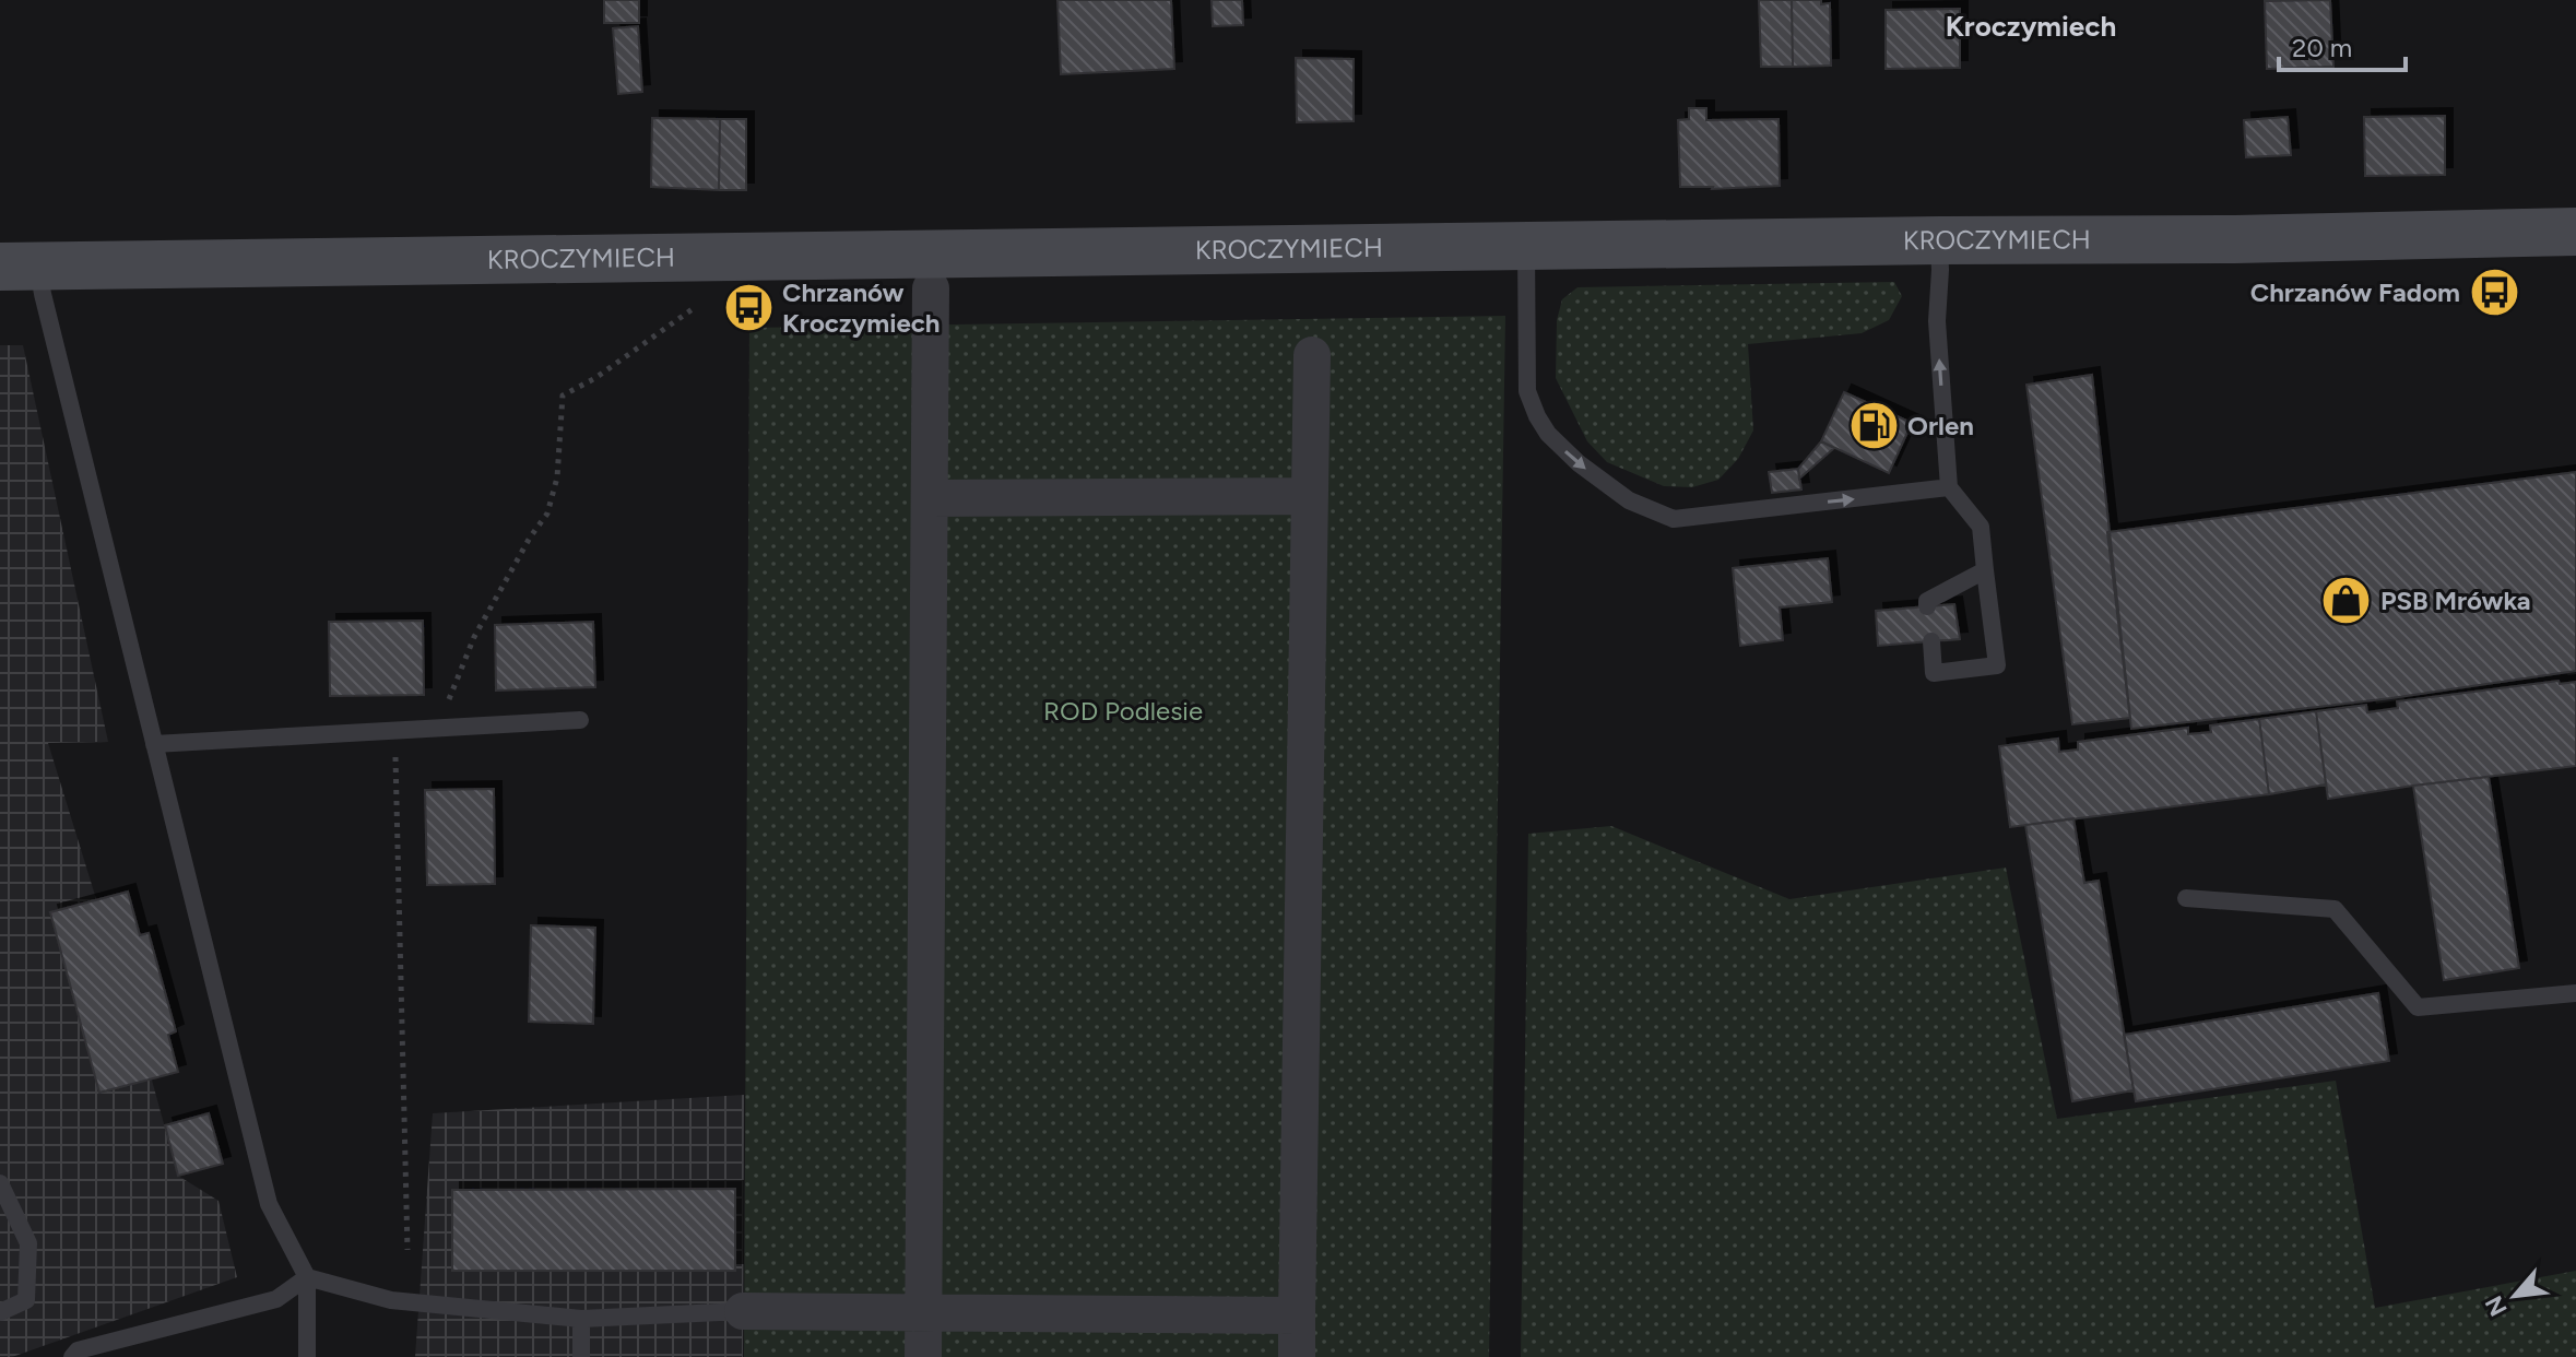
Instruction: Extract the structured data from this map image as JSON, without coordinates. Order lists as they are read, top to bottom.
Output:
{
  "streets": {
    "main road": ["KROCZYMIECH"]
  },
  "districts": ["Kroczymiech"],
  "parks": ["ROD Podlesie"],
  "places": {
    "bus stop": ["Chrzanów Fadom", "Chrzanów Kroczymiech"],
    "fuel station": ["Orlen"],
    "shop": ["PSB Mrówka"]
  },
  "scale_bar": "20 m",
  "north": "bottom left"
}
